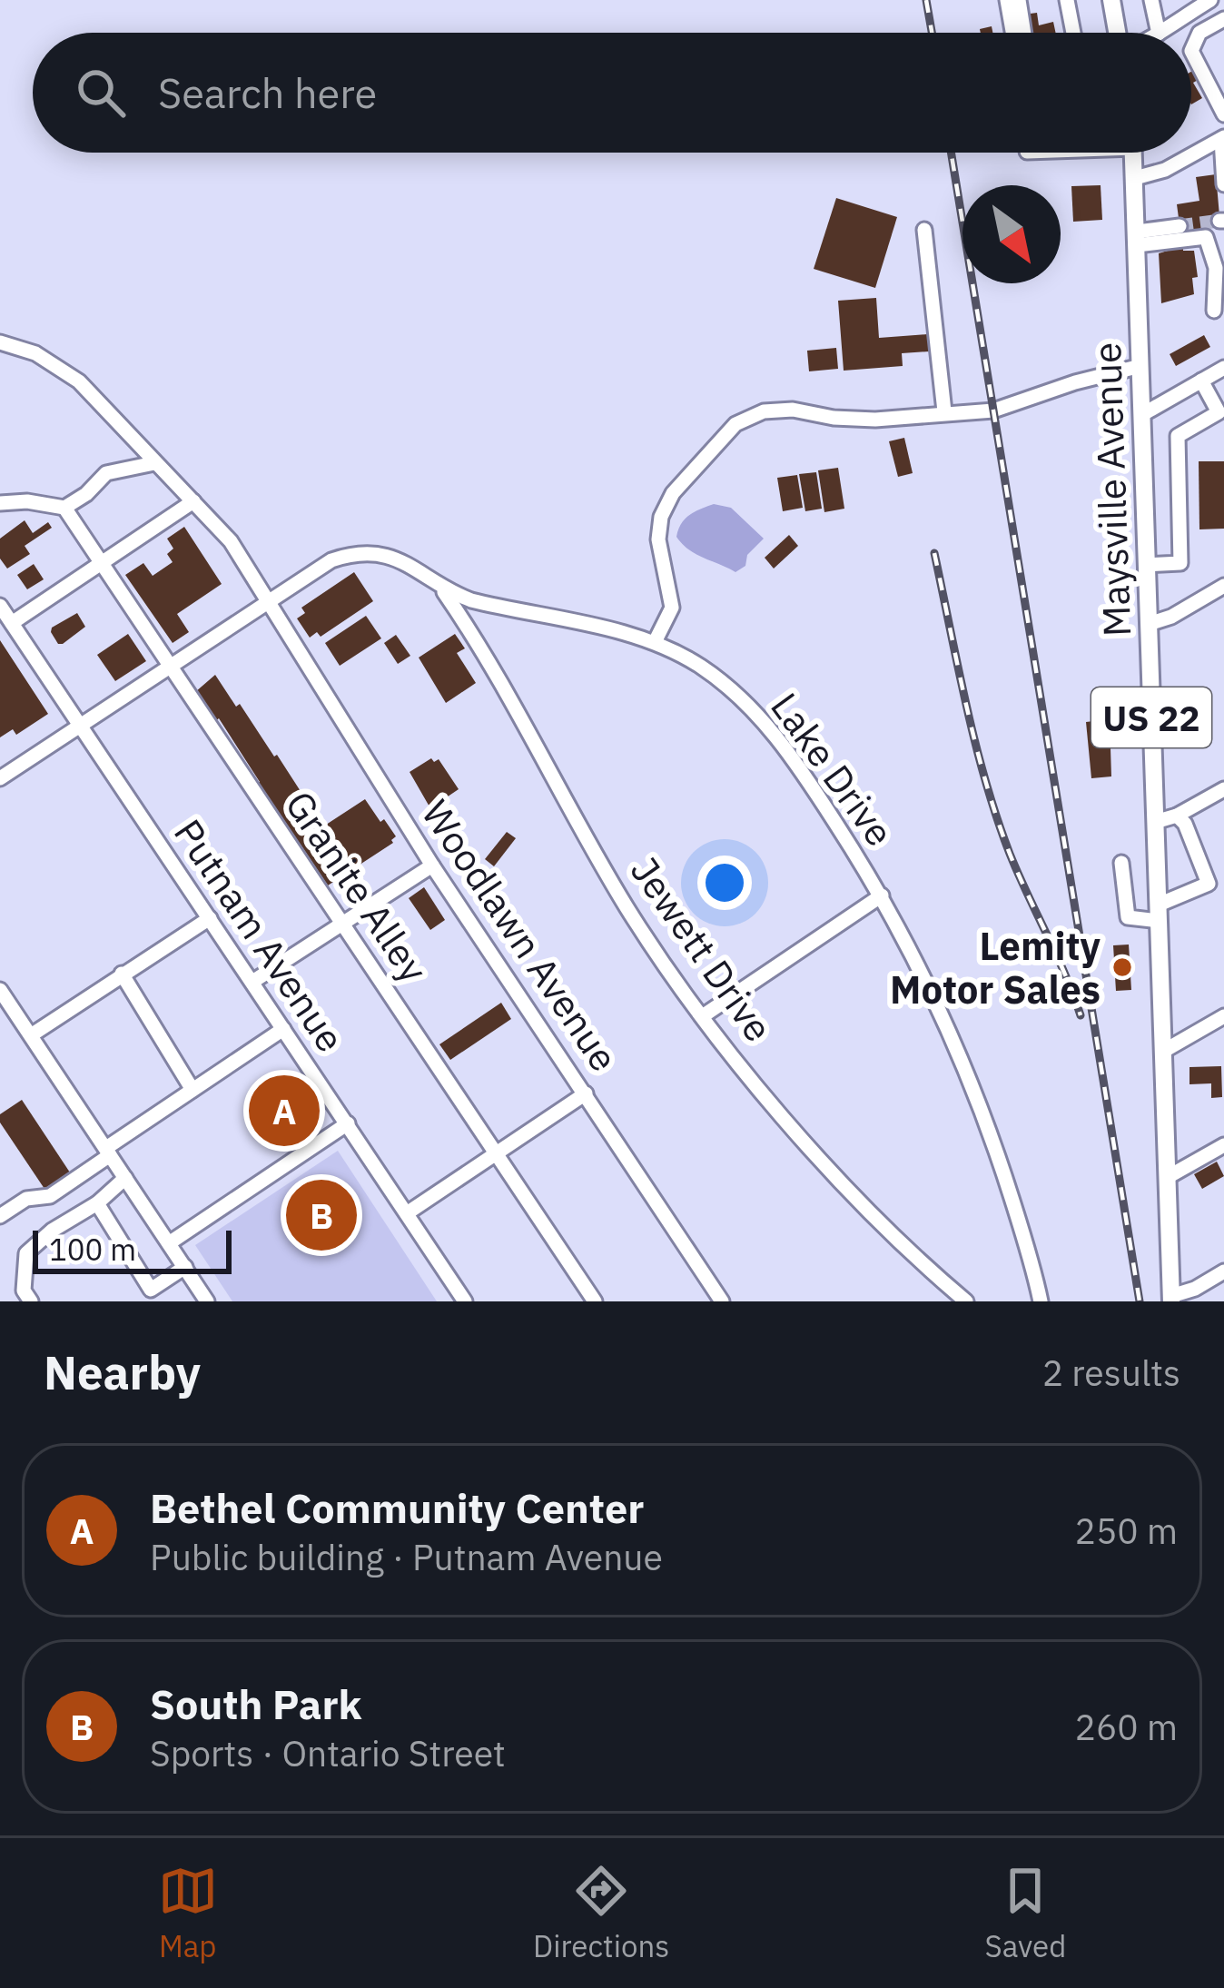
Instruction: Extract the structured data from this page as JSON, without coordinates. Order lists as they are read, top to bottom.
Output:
{
  "streets": {
    "main road": ["Maysville Avenue", "US 22"],
    "street": [
      "Lake Drive",
      "Granite Alley",
      "Putnam Avenue",
      "Woodlawn Avenue",
      "Jewett Drive"
    ]
  },
  "crossings": [
    ["Lake Drive", "Granite Alley"],
    ["Lake Drive", "Putnam Avenue"],
    ["Lake Drive", "Woodlawn Avenue"],
    ["Lake Drive", "Jewett Drive"]
  ],
  "places": ["Lemity Motor Sales"],
  "scale_bar": "100 m",
  "north": "bottom right",
  "page": {
    "search": "Search here",
    "pins": ["A", "B"],
    "scale": "100 m",
    "heading": ["Nearby", "2 results"],
    "list": [
      {
        "mark": "A",
        "name": "Bethel Community Center",
        "note": "Public building · Putnam Avenue",
        "value": "250 m"
      },
      {
        "mark": "B",
        "name": "South Park",
        "note": "Sports · Ontario Street",
        "value": "260 m"
      }
    ],
    "nav": ["Map", "Directions", "Saved"]
  }
}
